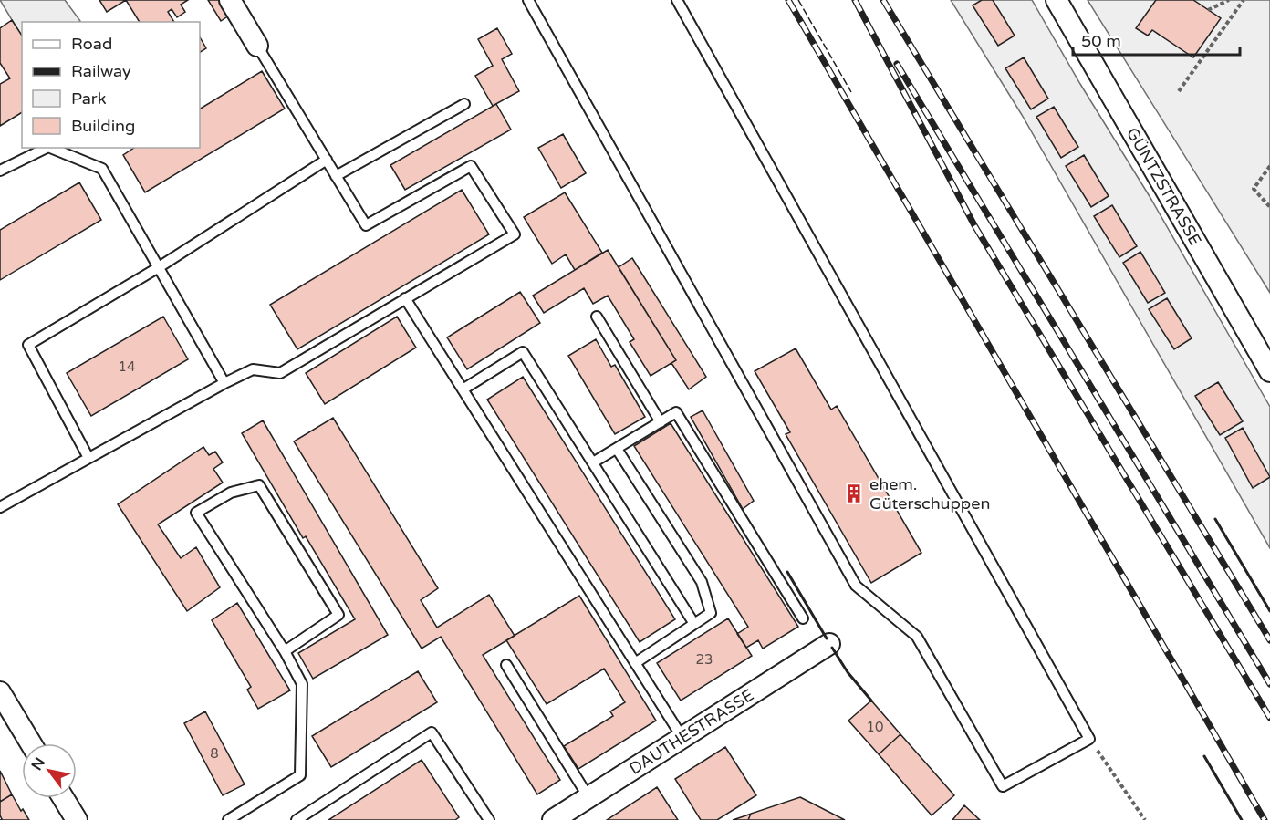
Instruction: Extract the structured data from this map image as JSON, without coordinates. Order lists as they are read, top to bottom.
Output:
{
  "streets": {
    "street": ["GÜNTZSTRASSE", "DAUTHESTRASSE"]
  },
  "places": {
    "building": ["ehem. Güterschuppen"]
  },
  "house_numbers": [
    "14",
    "23",
    "10",
    "8"
  ],
  "legend": [
    "Road",
    "Railway",
    "Park",
    "Building"
  ],
  "scale_bar": "50 m",
  "north": "top left"
}
